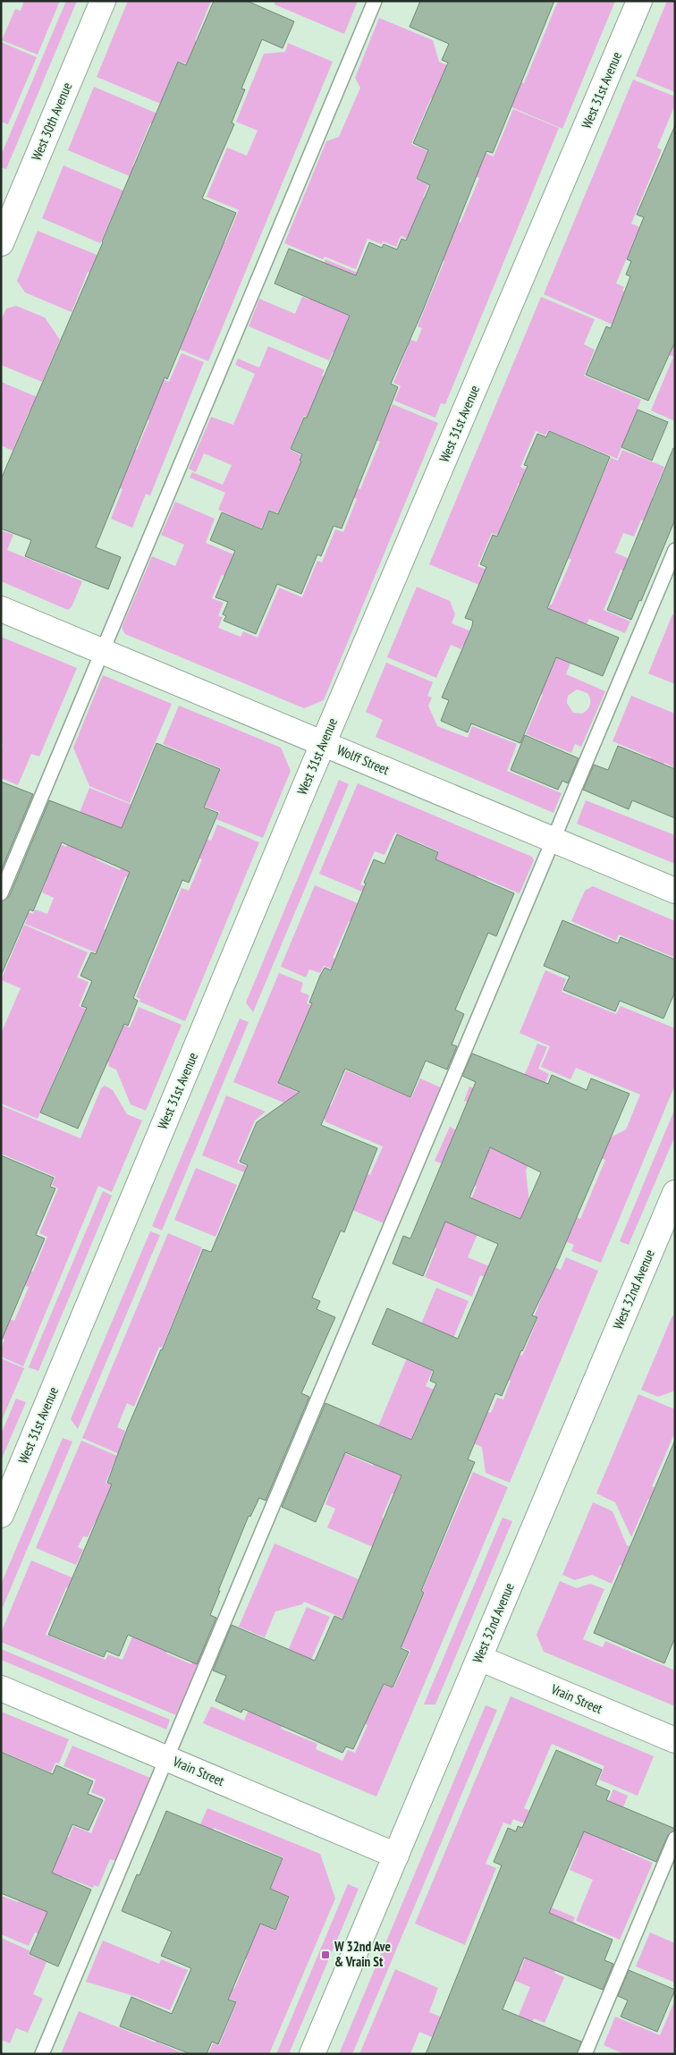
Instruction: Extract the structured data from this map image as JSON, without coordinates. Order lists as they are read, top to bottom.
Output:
{
  "streets": {
    "street": [
      "West 31st Avenue",
      "West 30th Avenue",
      "Wolff Street",
      "West 32nd Avenue",
      "Vrain Street"
    ]
  },
  "crossings": [
    ["West 31st Avenue", "Wolff Street"],
    ["West 32nd Avenue", "Vrain Street"]
  ],
  "places": {
    "transit": ["W 32nd Ave & Vrain St"]
  }
}
